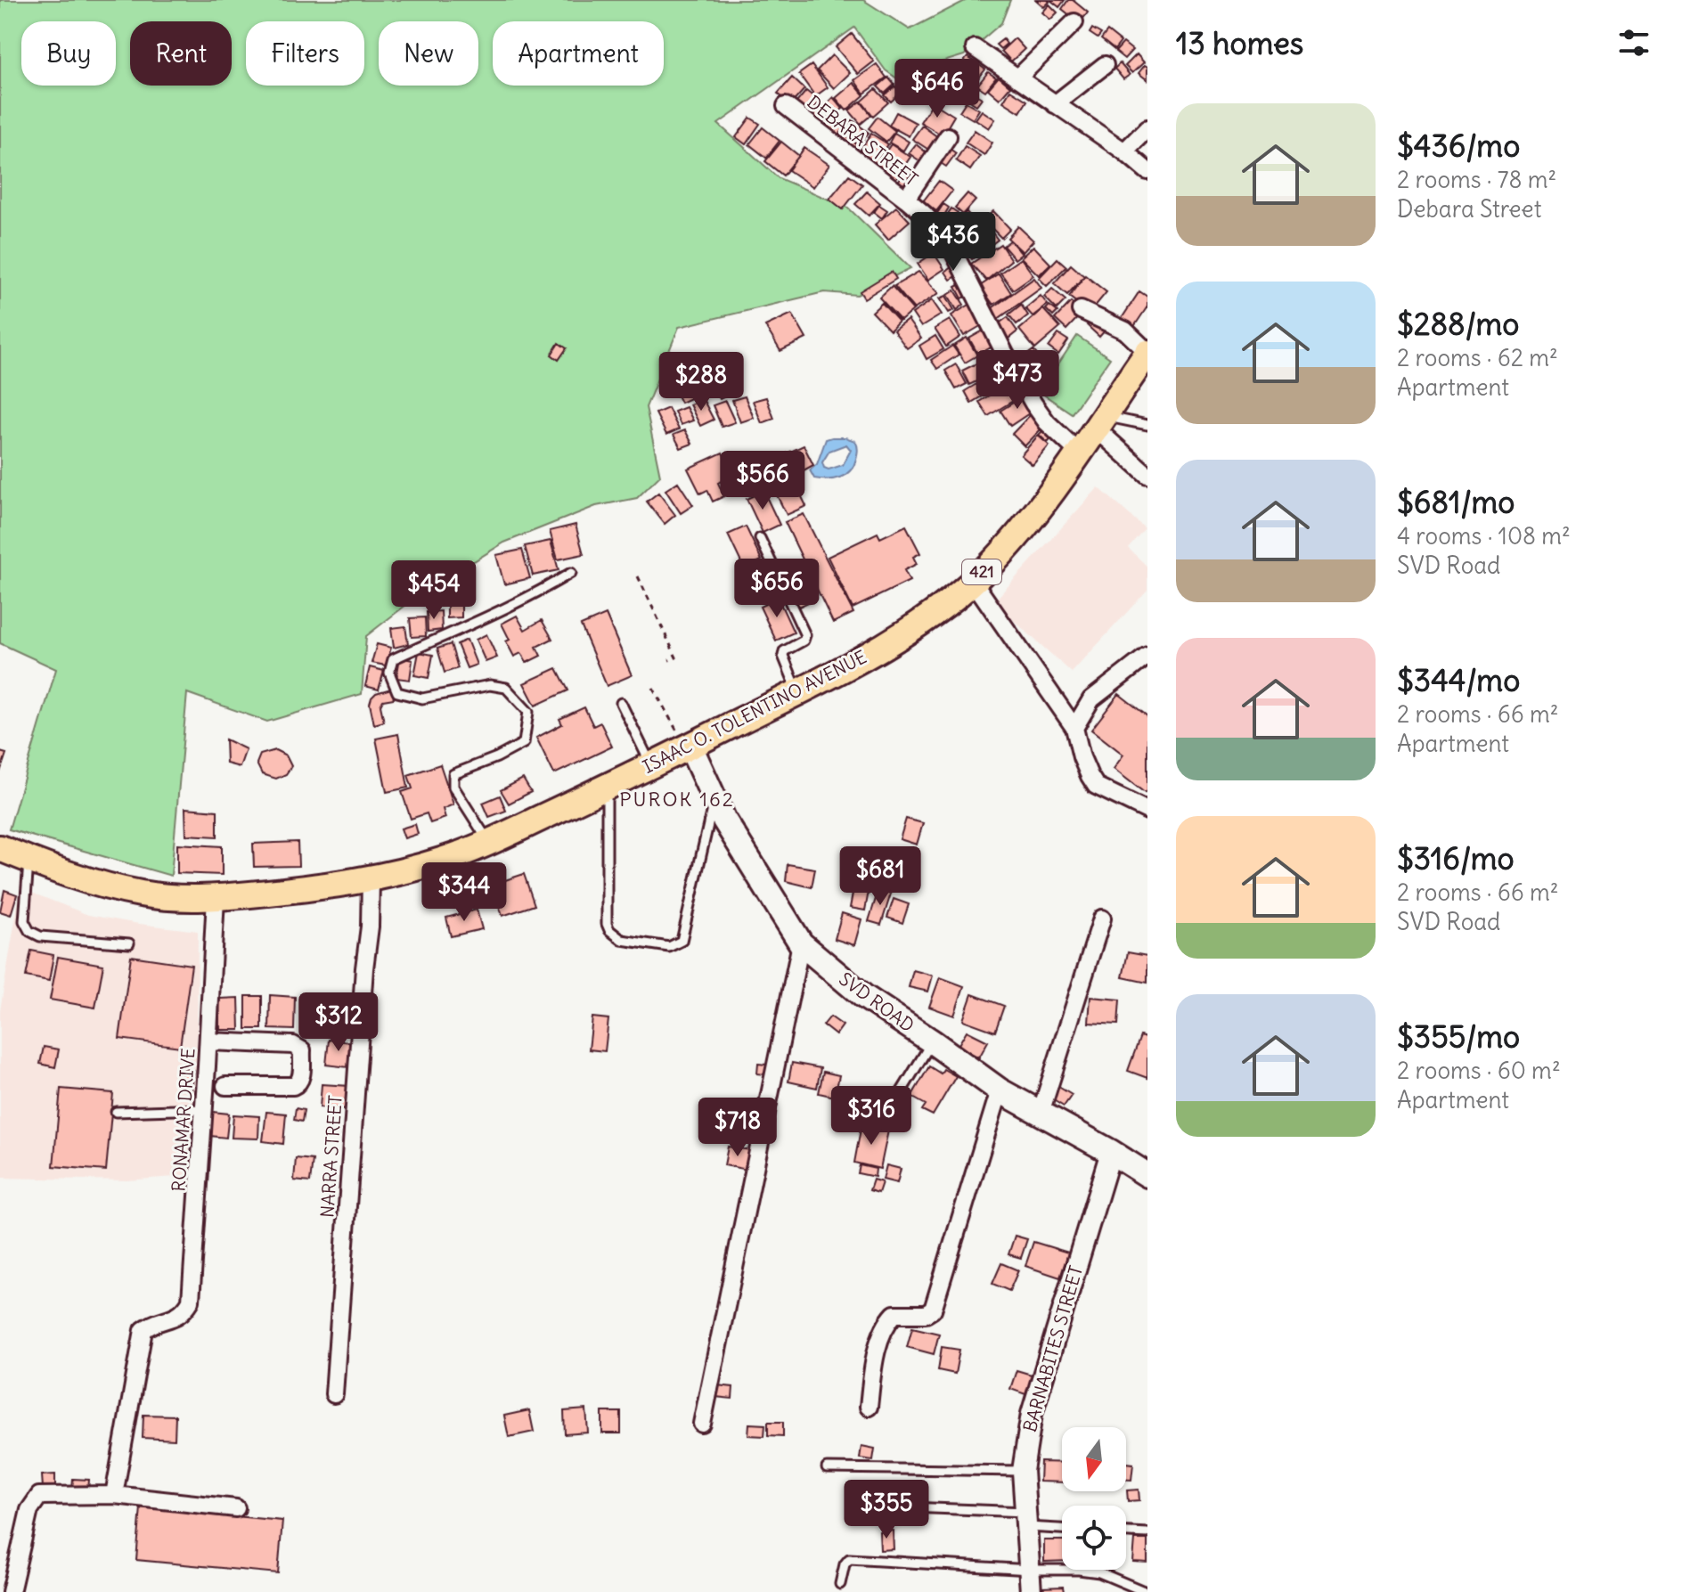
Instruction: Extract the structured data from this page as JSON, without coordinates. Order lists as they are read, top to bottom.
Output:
{
  "streets": {
    "main road": ["421", "ISAAC O. TOLENTINO AVENUE", "SVD ROAD"],
    "street": [
      "DEBARA STREET",
      "RONAMAR DRIVE",
      "NARRA STREET",
      "BARNABITES STREET"
    ]
  },
  "crossings": [
    ["DEBARA STREET", "ISAAC O. TOLENTINO AVENUE"],
    ["ISAAC O. TOLENTINO AVENUE", "SVD ROAD"],
    ["ISAAC O. TOLENTINO AVENUE", "RONAMAR DRIVE"],
    ["ISAAC O. TOLENTINO AVENUE", "NARRA STREET"],
    ["SVD ROAD", "BARNABITES STREET"]
  ],
  "districts": ["PUROK 162"],
  "north": "bottom",
  "page": {
    "heading": "13 homes",
    "chip": [
      "Buy",
      "Rent",
      "Filters",
      "New",
      "Apartment"
    ],
    "price": [
      "$646",
      "$436",
      "$473",
      "$288",
      "$566",
      "$656",
      "$454",
      "$681",
      "$344",
      "$312",
      "$316",
      "$718",
      "$355"
    ],
    "list": [
      {
        "name": "$436/mo",
        "note": "2 rooms · 78 m² · Debara Street"
      },
      {
        "name": "$288/mo",
        "note": "2 rooms · 62 m² · Apartment"
      },
      {
        "name": "$681/mo",
        "note": "4 rooms · 108 m² · SVD Road"
      },
      {
        "name": "$344/mo",
        "note": "2 rooms · 66 m² · Apartment"
      },
      {
        "name": "$316/mo",
        "note": "2 rooms · 66 m² · SVD Road"
      },
      {
        "name": "$355/mo",
        "note": "2 rooms · 60 m² · Apartment"
      }
    ]
  }
}
